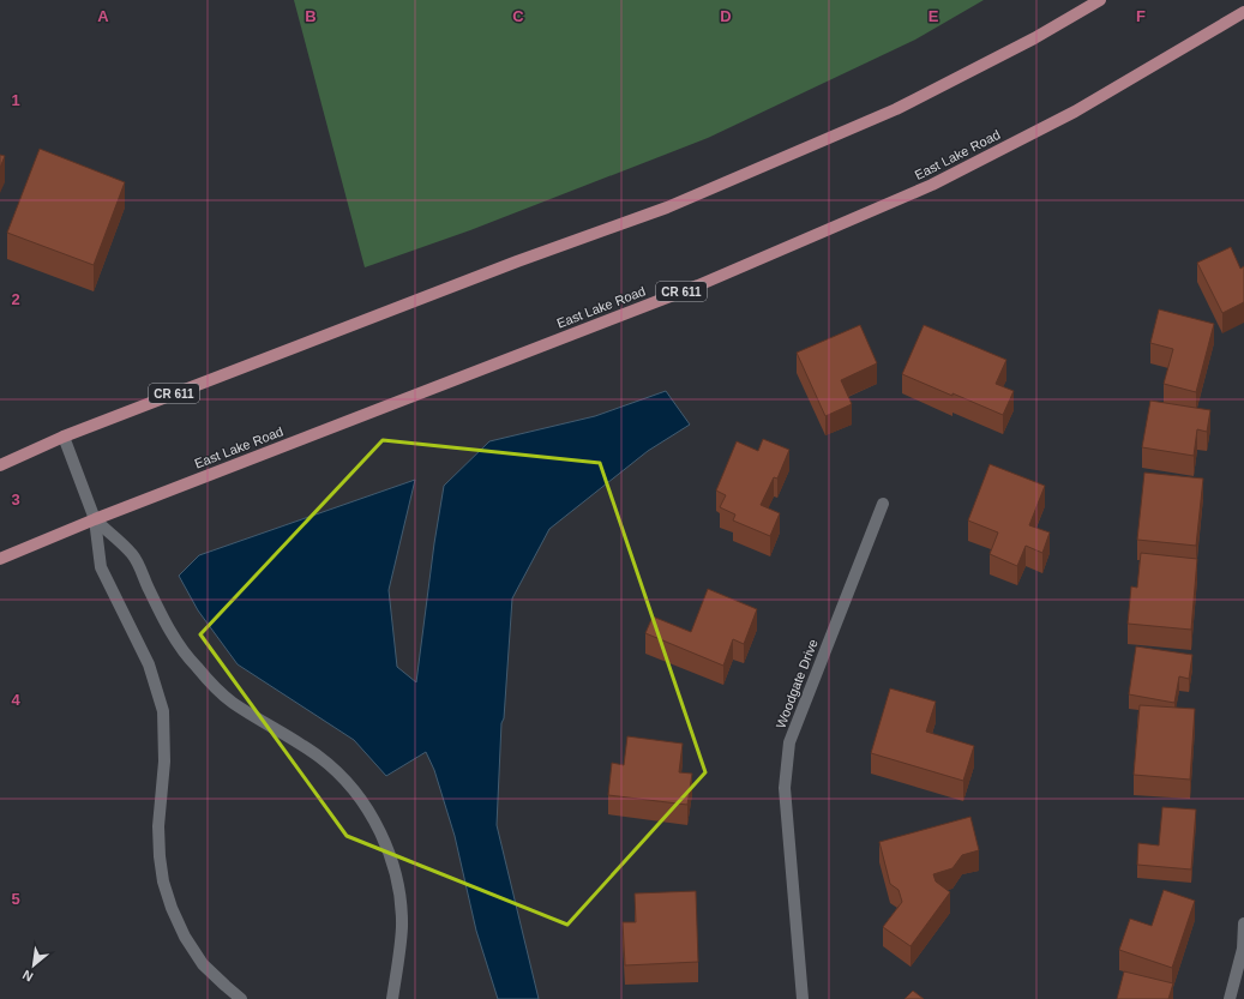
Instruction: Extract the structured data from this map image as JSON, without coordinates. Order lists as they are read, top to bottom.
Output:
{
  "streets": {
    "main road": ["East Lake Road", "CR 611"],
    "street": ["Woodgate Drive"]
  },
  "north": "bottom left",
  "grid": {
    "columns": [
      "A",
      "B",
      "C",
      "D",
      "E",
      "F"
    ],
    "rows": [
      "1",
      "2",
      "3",
      "4",
      "5"
    ]
  }
}
